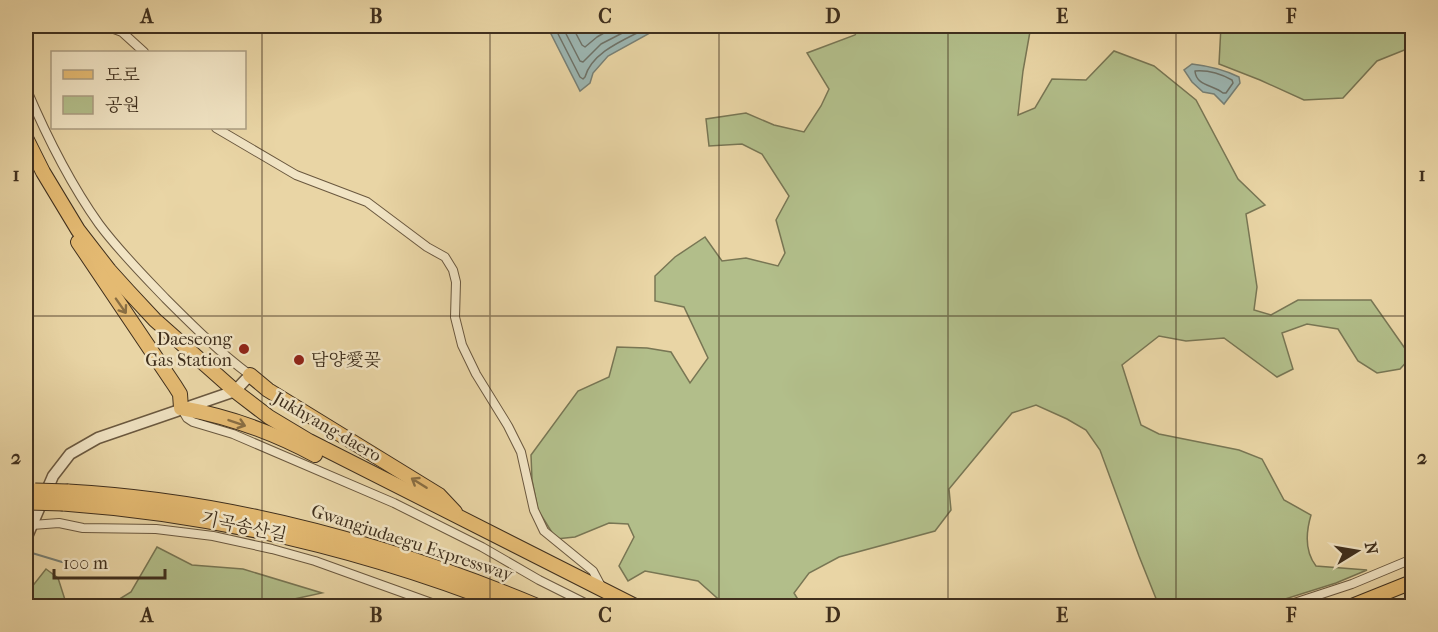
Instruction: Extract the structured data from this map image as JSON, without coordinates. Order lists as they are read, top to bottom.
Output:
{
  "streets": {
    "highway": ["Gwangjudaegu Expressway"],
    "main road": ["Jukhyang-daero"],
    "street": ["기곡송산길"]
  },
  "places": ["Daeseong Gas Station", "담양愛꽂"],
  "legend": ["도로", "공원"],
  "scale_bar": "100 m",
  "north": "right",
  "grid": {
    "columns": [
      "A",
      "B",
      "C",
      "D",
      "E",
      "F"
    ],
    "rows": ["1", "2"]
  }
}
